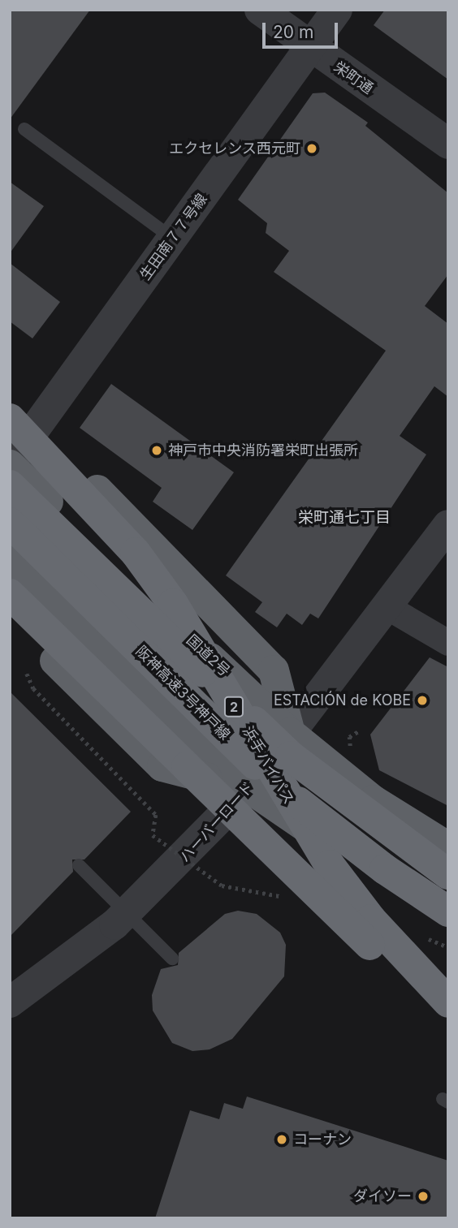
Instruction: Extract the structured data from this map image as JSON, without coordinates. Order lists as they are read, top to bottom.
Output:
{
  "streets": {
    "highway": [
      "国道2号",
      "阪神高速3号神戸線",
      "2",
      "浜手バイパス"
    ],
    "street": ["栄町通", "生田南７７号線", "ハーバーロード"]
  },
  "crossings": [
    ["栄町通", "生田南７７号線"],
    ["生田南７７号線", "国道2号"],
    ["生田南７７号線", "浜手バイパス"],
    ["国道2号", "ハーバーロード"]
  ],
  "districts": ["栄町通七丁目"],
  "places": [
    "エクセレンス西元町",
    "神戸市中央消防署栄町出張所",
    "ESTACIÓN de KOBE",
    "コーナン",
    "ダイソー"
  ],
  "scale_bar": "20 m"
}
